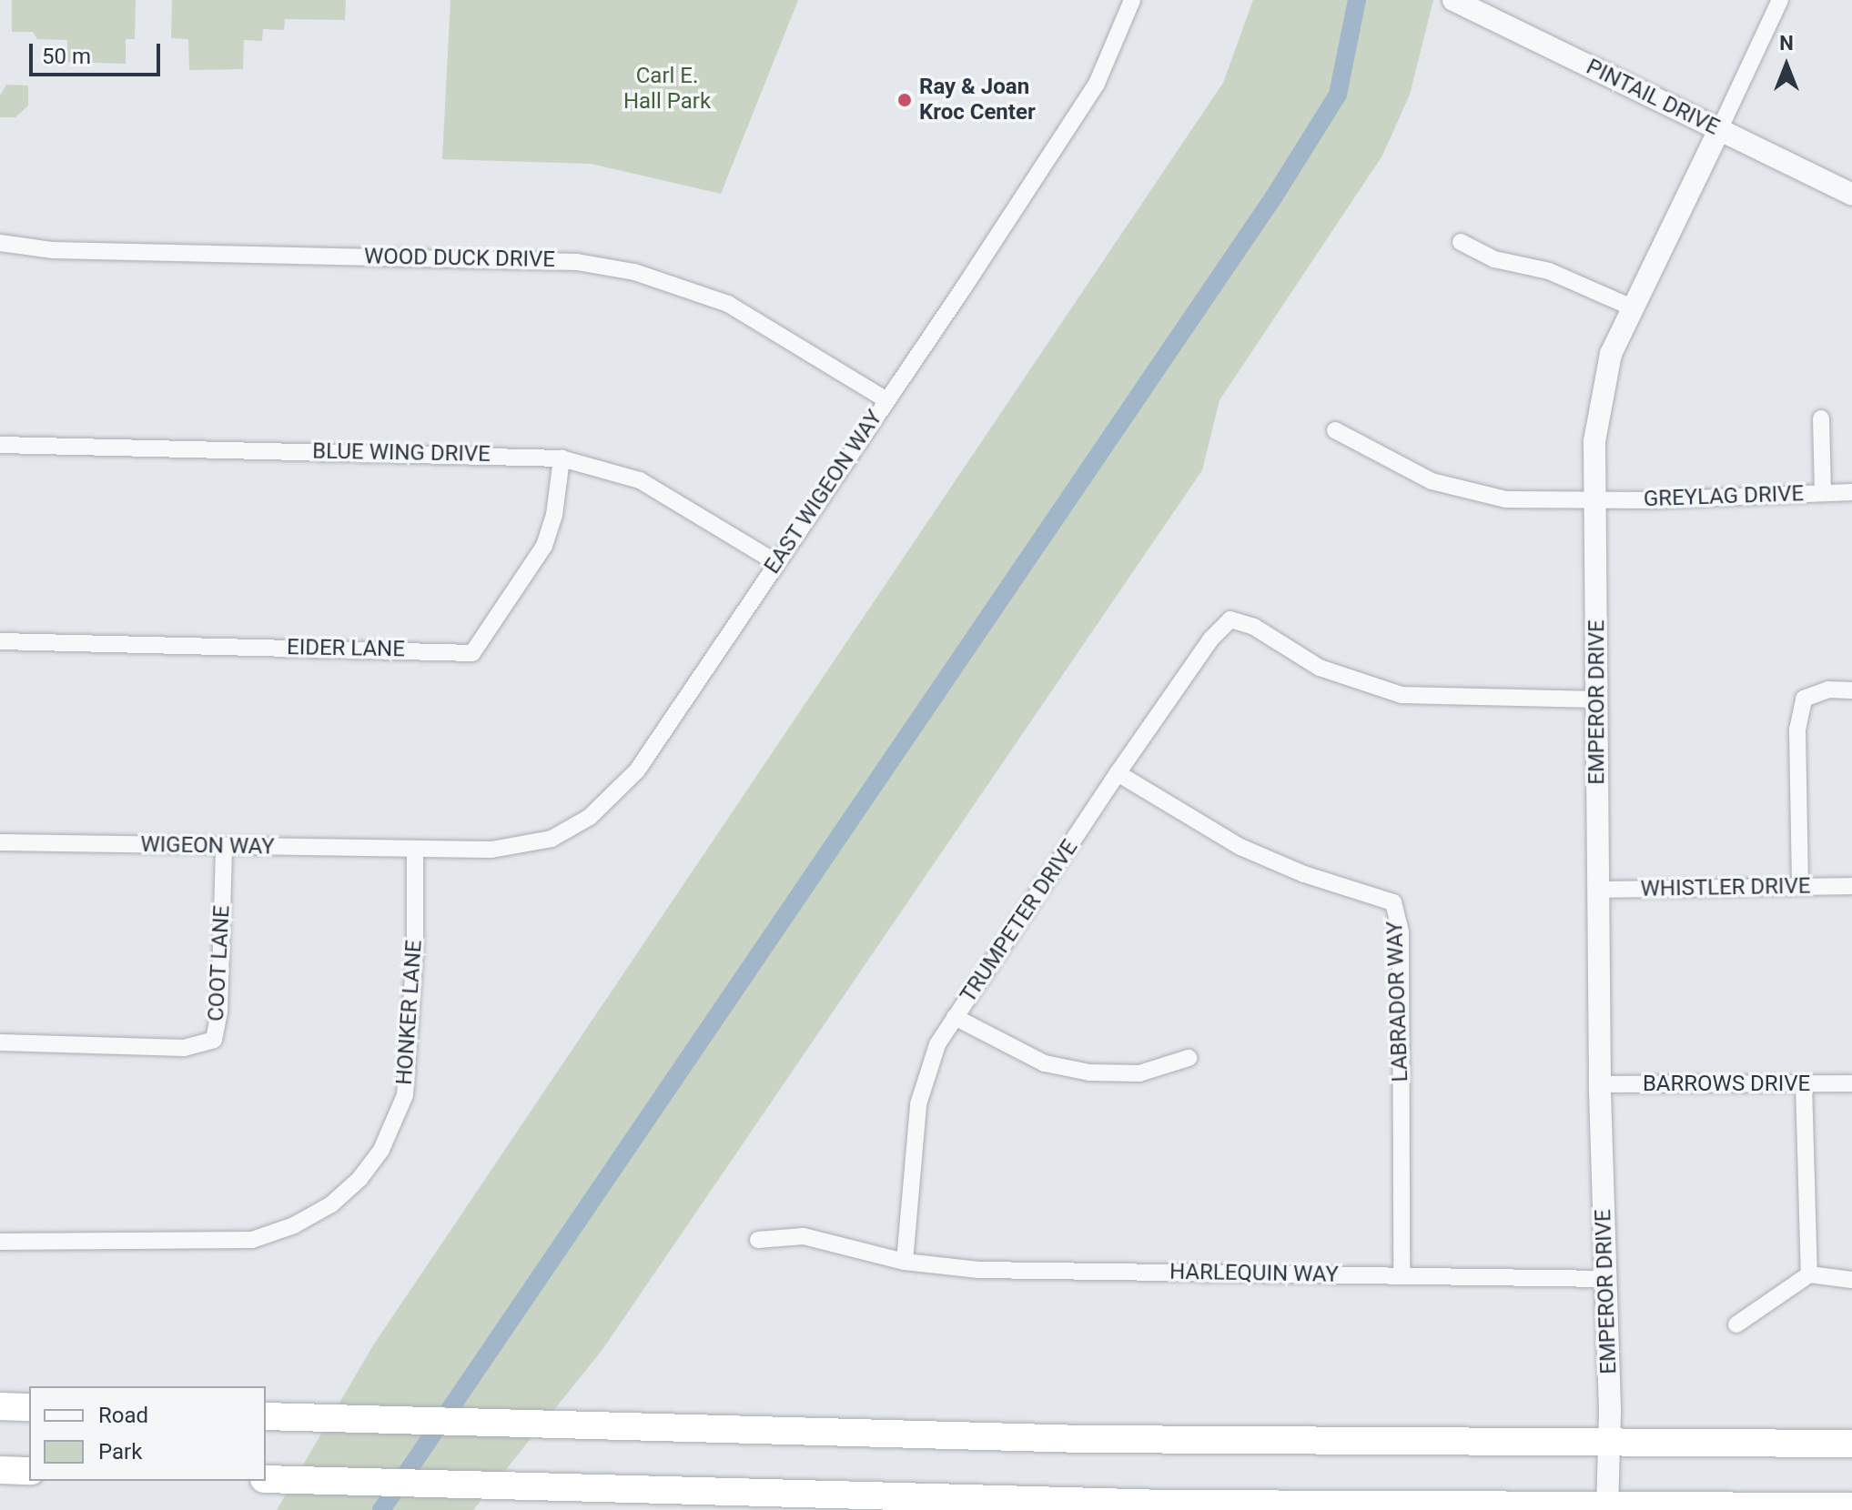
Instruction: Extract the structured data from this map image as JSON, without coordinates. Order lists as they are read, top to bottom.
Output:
{
  "streets": {
    "street": [
      "PINTAIL DRIVE",
      "WOOD DUCK DRIVE",
      "BLUE WING DRIVE",
      "EAST WIGEON WAY",
      "GREYLAG DRIVE",
      "EIDER LANE",
      "EMPEROR DRIVE",
      "WIGEON WAY",
      "WHISTLER DRIVE",
      "TRUMPETER DRIVE",
      "COOT LANE",
      "LABRADOR WAY",
      "HONKER LANE",
      "BARROWS DRIVE",
      "HARLEQUIN WAY"
    ]
  },
  "crossings": [
    ["PINTAIL DRIVE", "EMPEROR DRIVE"],
    ["WOOD DUCK DRIVE", "EAST WIGEON WAY"],
    ["BLUE WING DRIVE", "EAST WIGEON WAY"],
    ["BLUE WING DRIVE", "EIDER LANE"],
    ["EAST WIGEON WAY", "WIGEON WAY"],
    ["EAST WIGEON WAY", "HONKER LANE"],
    ["GREYLAG DRIVE", "EMPEROR DRIVE"],
    ["EMPEROR DRIVE", "WHISTLER DRIVE"],
    ["EMPEROR DRIVE", "TRUMPETER DRIVE"],
    ["EMPEROR DRIVE", "BARROWS DRIVE"],
    ["EMPEROR DRIVE", "HARLEQUIN WAY"],
    ["WIGEON WAY", "COOT LANE"],
    ["WIGEON WAY", "HONKER LANE"],
    ["TRUMPETER DRIVE", "LABRADOR WAY"],
    ["TRUMPETER DRIVE", "HARLEQUIN WAY"],
    ["LABRADOR WAY", "HARLEQUIN WAY"]
  ],
  "parks": ["Carl E. Hall Park"],
  "places": ["Ray & Joan Kroc Center"],
  "legend": ["Road", "Park"],
  "scale_bar": "50 m",
  "north": "top"
}
